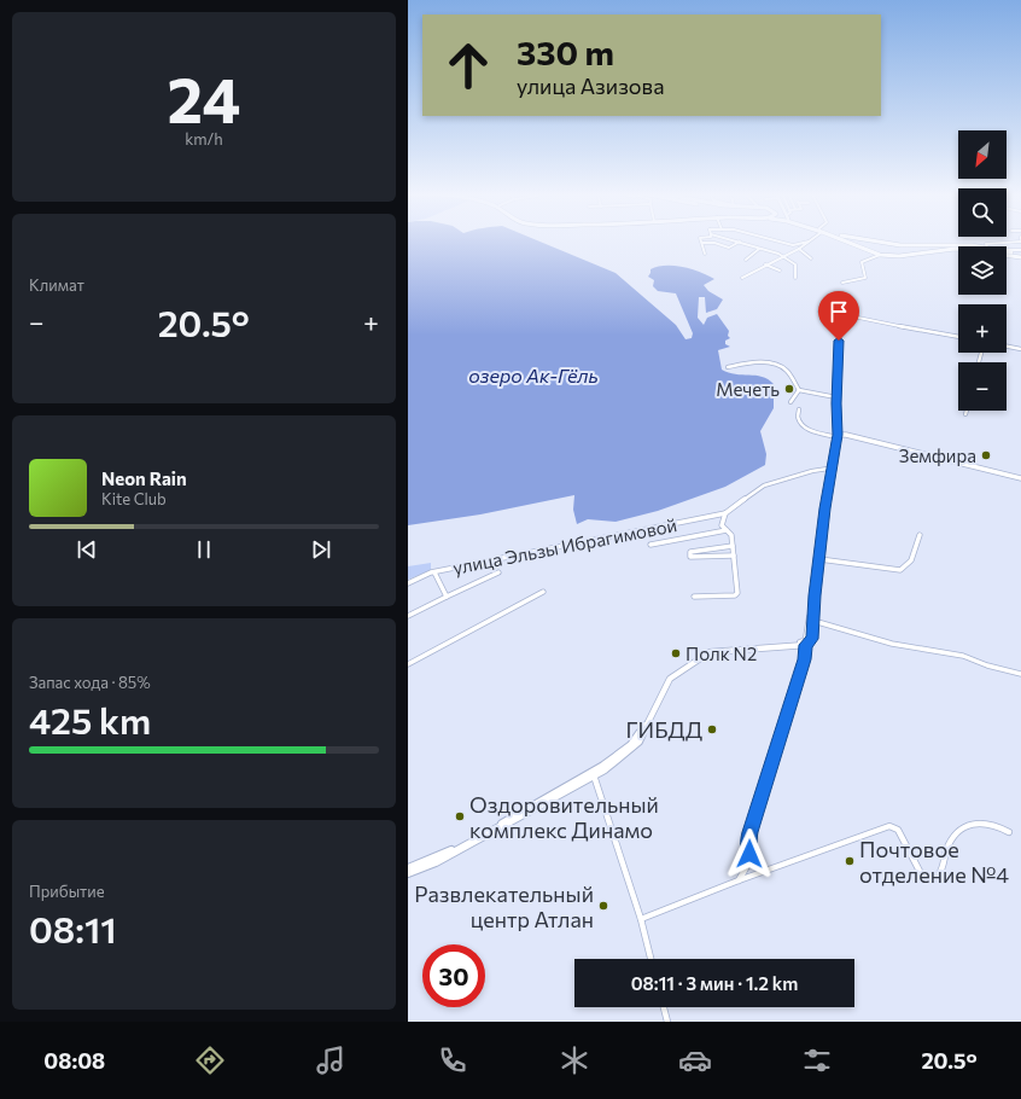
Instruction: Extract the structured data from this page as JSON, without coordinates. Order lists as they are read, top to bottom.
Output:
{
  "streets": {
    "street": ["улица Эльзы Ибрагимовой"]
  },
  "water": ["озеро Ак-Гёль"],
  "places": [
    "Мечеть",
    "Земфира",
    "Полк N2",
    "ГИБДД",
    "Оздоровительный комплекс Динамо",
    "Почтовое отделение №4",
    "Развлекательный центр Атлан"
  ],
  "north": "bottom left",
  "page": {
    "tile": [
      ["24", "km/h"],
      "Климат",
      ["Запас хода · 85%", "425 km"],
      ["Прибытие", "08:11"]
    ],
    "turn": ["330 m", "улица Азизова"],
    "map_buttons": ["+", "−"],
    "heat": ["−", "20.5°", "+"],
    "song": ["Neon Rain", "Kite Club"],
    "limit": "30",
    "trip": "08:11 · 3 мин · 1.2 km",
    "tabs": ["08:08", "20.5°"]
  }
}
